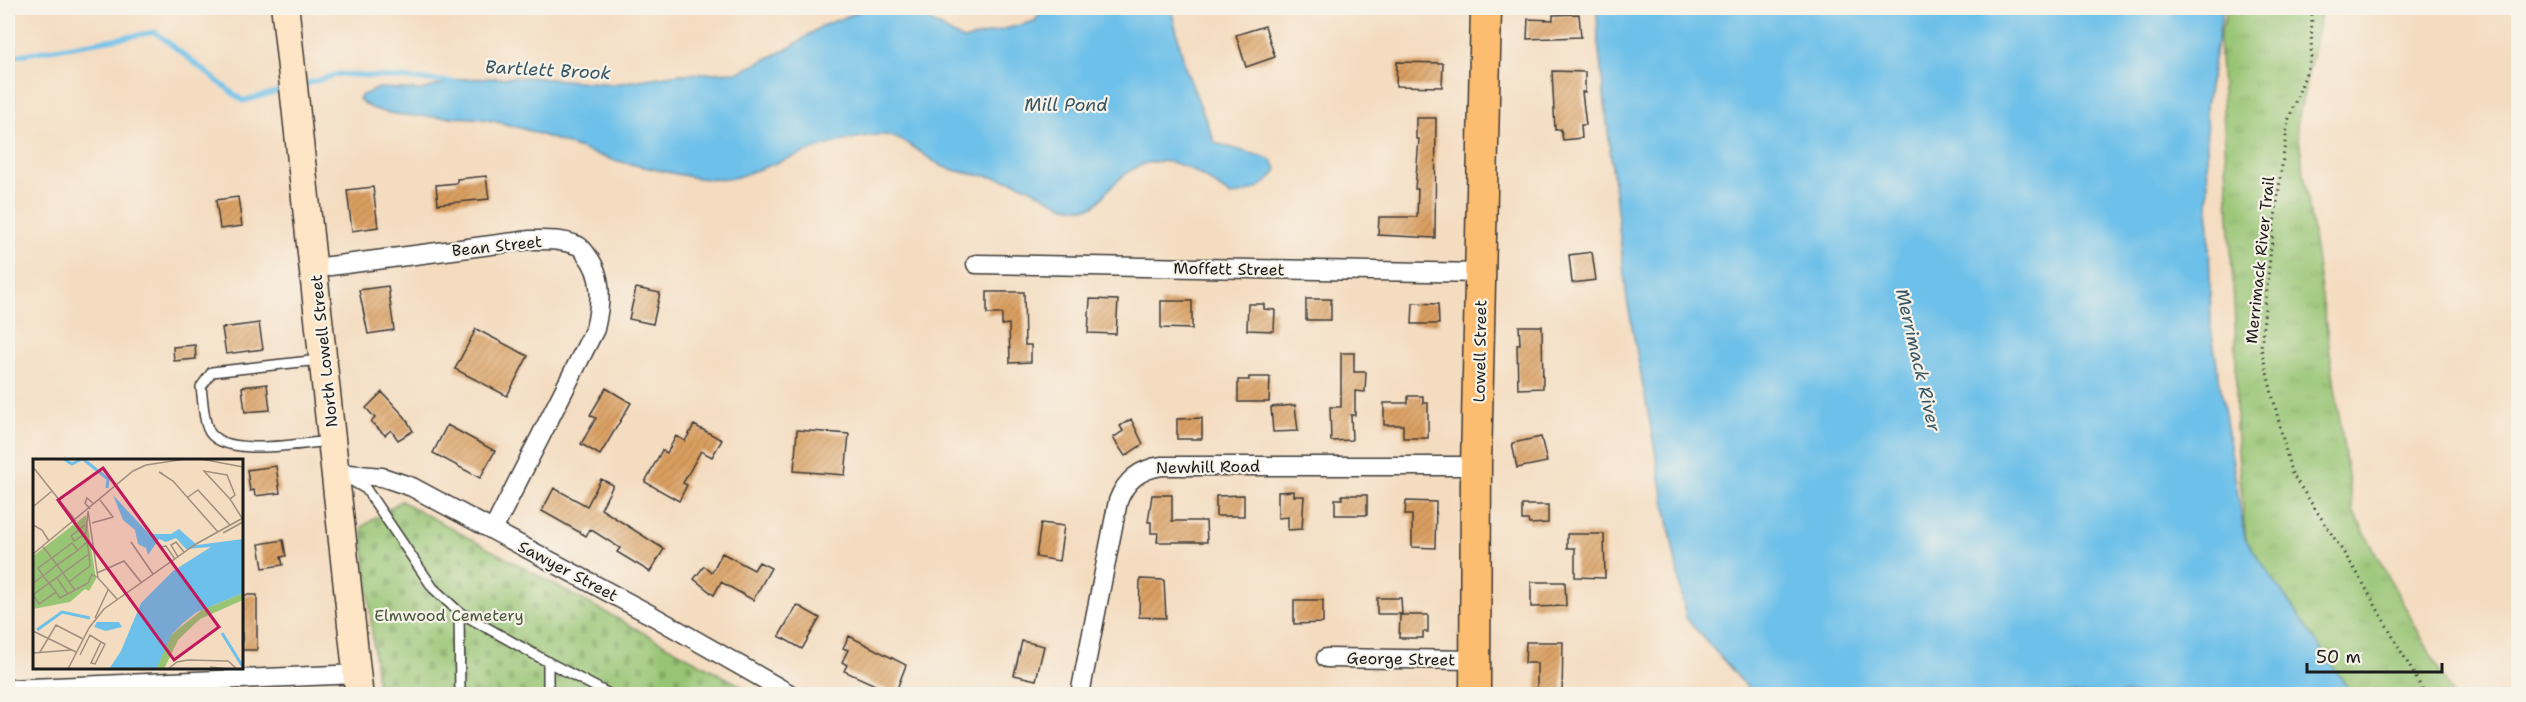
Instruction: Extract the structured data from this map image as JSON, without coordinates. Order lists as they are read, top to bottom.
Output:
{
  "streets": {
    "main road": ["North Lowell Street", "Lowell Street"],
    "street": [
      "Bean Street",
      "Moffett Street",
      "Newhill Road",
      "Sawyer Street",
      "George Street"
    ],
    "path": ["Merrimack River Trail"]
  },
  "crossings": [
    ["Bean Street", "North Lowell Street"],
    ["Bean Street", "Sawyer Street"],
    ["Moffett Street", "Lowell Street"],
    ["North Lowell Street", "Sawyer Street"],
    ["Lowell Street", "Newhill Road"],
    ["Lowell Street", "George Street"]
  ],
  "water": ["Bartlett Brook", "Mill Pond", "Merrimack River"],
  "parks": ["Elmwood Cemetery"],
  "scale_bar": "50 m"
}
